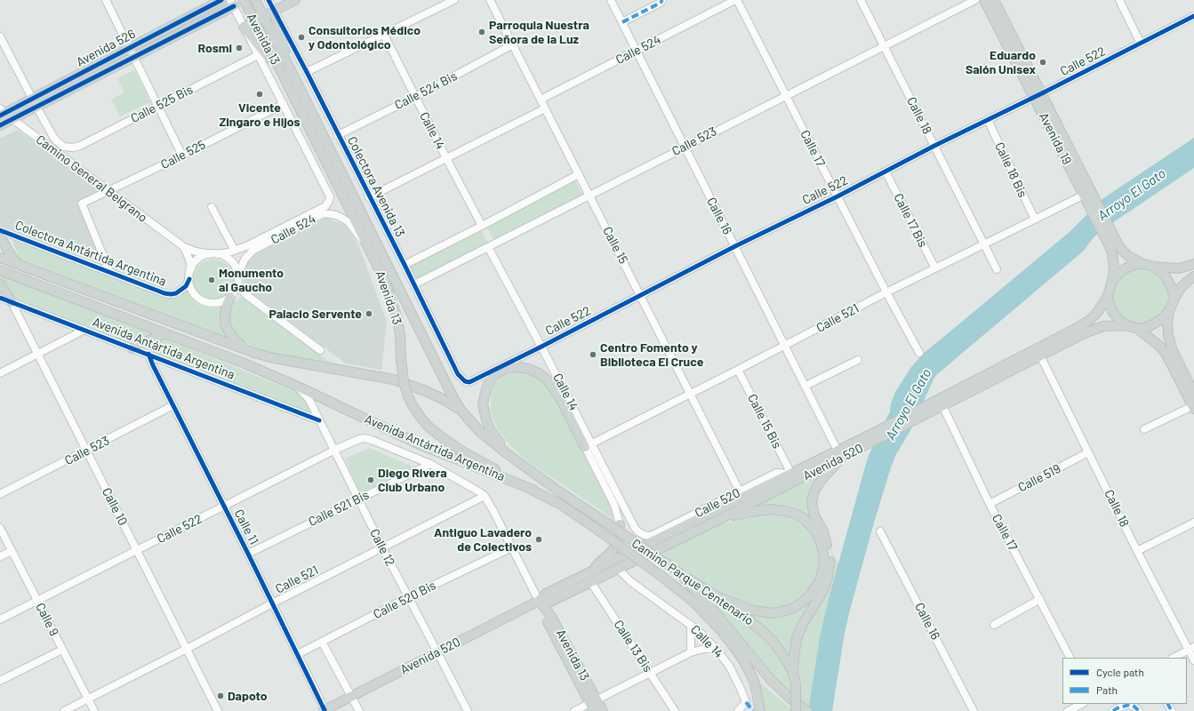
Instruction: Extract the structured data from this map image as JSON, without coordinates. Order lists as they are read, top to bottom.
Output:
{
  "streets": {
    "main road": [
      "Avenida 13",
      "Avenida 526",
      "Avenida 19",
      "Avenida Antártida Argentina",
      "Avenida 520",
      "Camino Parque Centenario"
    ],
    "street": [
      "Calle 524",
      "Calle 522",
      "Calle 524 Bis",
      "Calle 525 Bis",
      "Calle 18",
      "Calle 14",
      "Calle 523",
      "Calle 17",
      "Calle 525",
      "Calle 18 Bis",
      "Camino General Belgrano",
      "Colectora Avenida 13",
      "Calle 16",
      "Calle 17 Bis",
      "Calle 15",
      "Colectora Antártida Argentina",
      "Calle 521",
      "Calle 15 Bis",
      "Calle 519",
      "Calle 520",
      "Calle 10",
      "Calle 521 Bis",
      "Calle 11",
      "Calle 12",
      "Calle 520 Bis",
      "Calle 9",
      "Calle 13 Bis"
    ]
  },
  "crossings": [
    ["Avenida 13", "Calle 524"],
    ["Avenida 13", "Calle 521"],
    ["Avenida 13", "Avenida Antártida Argentina"],
    ["Avenida 13", "Avenida 520"],
    ["Avenida 13", "Camino Parque Centenario"],
    ["Avenida 13", "Calle 520 Bis"],
    ["Avenida 526", "Calle 525 Bis"],
    ["Avenida 526", "Camino General Belgrano"],
    ["Calle 524", "Calle 17"],
    ["Calle 524", "Calle 525"],
    ["Calle 524", "Camino General Belgrano"],
    ["Calle 524", "Calle 16"],
    ["Calle 524", "Calle 15"],
    ["Calle 524", "Colectora Antártida Argentina"],
    ["Calle 522", "Calle 18"],
    ["Calle 522", "Calle 14"],
    ["Calle 522", "Avenida 19"],
    ["Calle 522", "Calle 17"],
    ["Calle 522", "Calle 18 Bis"],
    ["Calle 522", "Colectora Avenida 13"],
    ["Calle 522", "Calle 16"],
    ["Calle 522", "Calle 17 Bis"],
    ["Calle 522", "Calle 15"],
    ["Calle 522", "Avenida Antártida Argentina"],
    ["Calle 522", "Calle 10"],
    ["Calle 522", "Calle 11"],
    ["Calle 522", "Calle 12"],
    ["Calle 522", "Calle 9"],
    ["Calle 524 Bis", "Calle 14"],
    ["Calle 524 Bis", "Colectora Avenida 13"],
    ["Calle 524 Bis", "Calle 15"],
    ["Calle 18", "Calle 523"],
    ["Calle 18", "Calle 521"],
    ["Calle 18", "Avenida 520"],
    ["Calle 18", "Calle 519"],
    ["Calle 14", "Calle 523"],
    ["Calle 14", "Calle 521"],
    ["Calle 14", "Avenida 520"],
    ["Calle 14", "Calle 520"],
    ["Avenida 19", "Calle 521"],
    ["Avenida 19", "Avenida 520"],
    ["Calle 523", "Calle 17"],
    ["Calle 523", "Colectora Avenida 13"],
    ["Calle 523", "Calle 16"],
    ["Calle 523", "Calle 15"],
    ["Calle 523", "Calle 10"],
    ["Calle 523", "Calle 11"],
    ["Calle 17", "Calle 521"],
    ["Calle 17", "Avenida 520"],
    ["Calle 17", "Calle 519"],
    ["Calle 525", "Camino General Belgrano"],
    ["Calle 525", "Colectora Antártida Argentina"],
    ["Calle 18 Bis", "Calle 521"],
    ["Camino General Belgrano", "Colectora Antártida Argentina"],
    ["Calle 16", "Calle 521"],
    ["Calle 16", "Avenida 520"],
    ["Calle 17 Bis", "Calle 521"],
    ["Calle 15", "Calle 521"],
    ["Calle 15", "Calle 520"],
    ["Calle 521", "Avenida Antártida Argentina"],
    ["Calle 521", "Calle 15 Bis"],
    ["Calle 521", "Calle 10"],
    ["Calle 521", "Calle 11"],
    ["Calle 521", "Calle 12"],
    ["Calle 521", "Calle 9"],
    ["Avenida Antártida Argentina", "Calle 10"],
    ["Avenida Antártida Argentina", "Calle 521 Bis"],
    ["Avenida Antártida Argentina", "Calle 11"],
    ["Avenida Antártida Argentina", "Calle 12"],
    ["Calle 15 Bis", "Avenida 520"],
    ["Calle 15 Bis", "Calle 520"],
    ["Avenida 520", "Calle 520"],
    ["Avenida 520", "Calle 11"],
    ["Avenida 520", "Calle 12"],
    ["Avenida 520", "Calle 13 Bis"],
    ["Calle 521 Bis", "Calle 11"],
    ["Calle 521 Bis", "Calle 12"],
    ["Calle 11", "Calle 520 Bis"],
    ["Calle 12", "Calle 520 Bis"]
  ],
  "water": ["Arroyo El Gato"],
  "places": [
    "Parroquia Nuestra Señora de la Luz",
    "Consultorios Médico y Odontológico",
    "Rosmi",
    "Eduardo Salón Unisex",
    "Vicente Zingaro e Hijos",
    "Monumento al Gaucho",
    "Palacio Servente",
    "Centro Fomento y Biblioteca El Cruce",
    "Diego Rivera Club Urbano",
    "Antiguo Lavadero de Colectivos",
    "Dapoto"
  ],
  "legend": ["Cycle path", "Path"]
}
